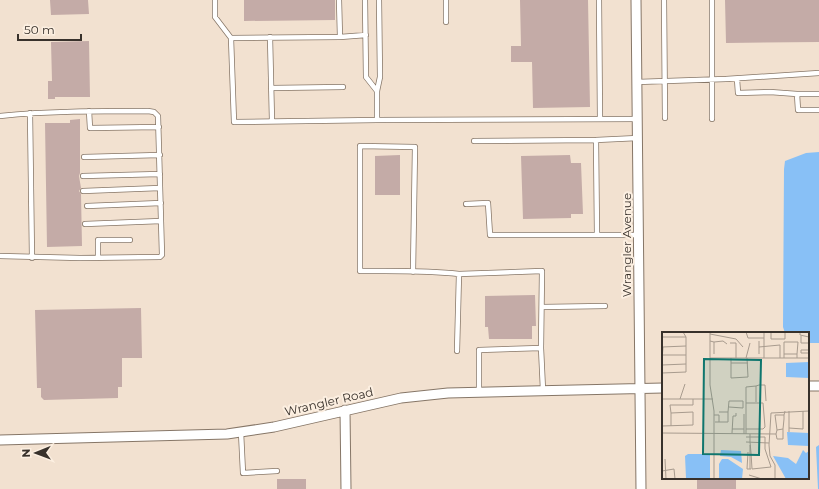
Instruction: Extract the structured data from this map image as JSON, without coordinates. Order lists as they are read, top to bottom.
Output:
{
  "streets": {
    "street": ["Wrangler Avenue", "Wrangler Road"]
  },
  "crossings": [
    ["Wrangler Avenue", "Wrangler Road"]
  ],
  "scale_bar": "50 m",
  "north": "left"
}
